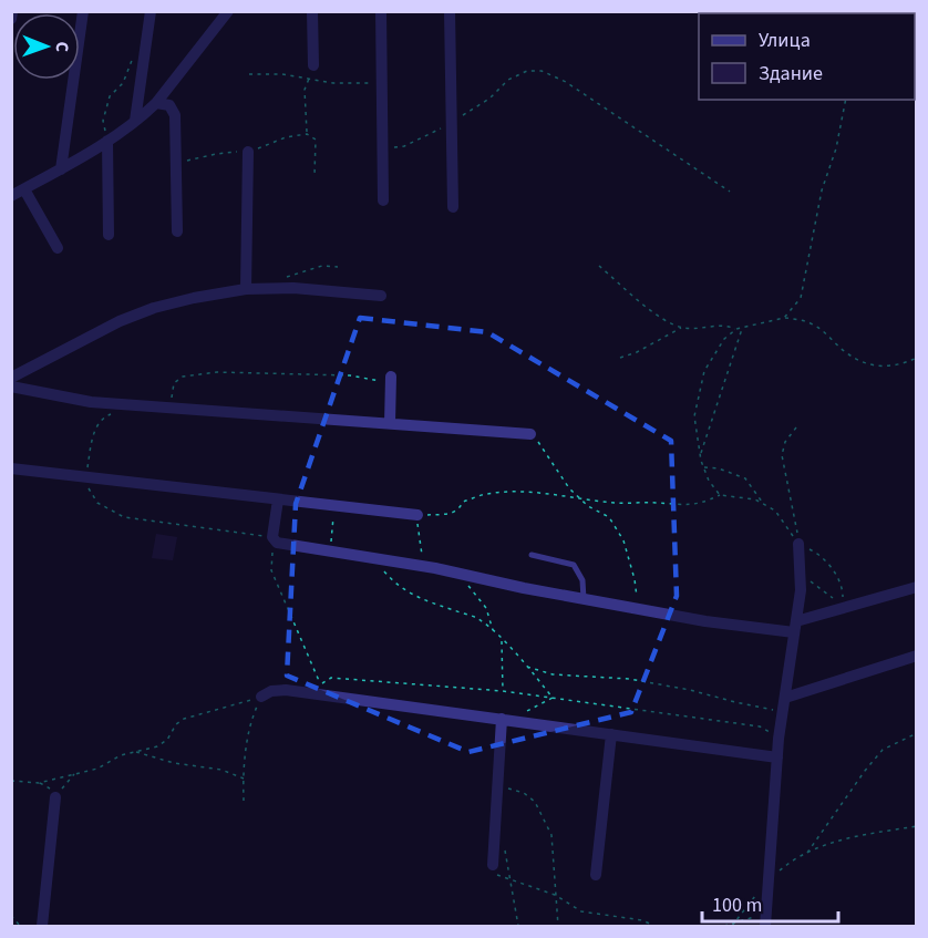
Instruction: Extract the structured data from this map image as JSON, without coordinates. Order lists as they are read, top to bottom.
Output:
{
  "legend": ["Улица", "Здание"],
  "scale_bar": "100 m",
  "north": "right"
}
